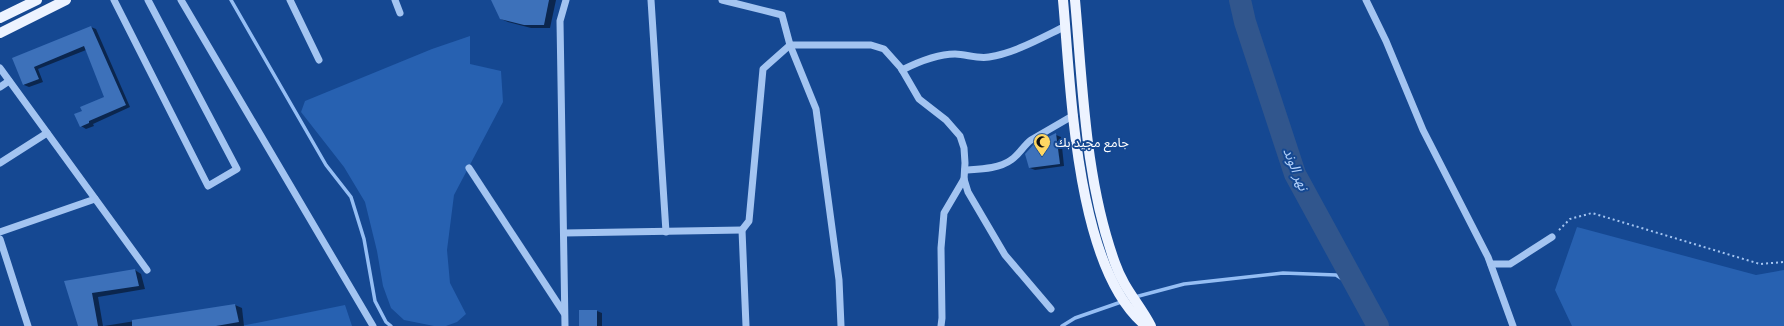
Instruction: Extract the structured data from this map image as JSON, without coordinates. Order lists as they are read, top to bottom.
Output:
{
  "water": ["نهر الوند"],
  "places": {
    "mosque": ["جامع مجيد بك"]
  }
}
